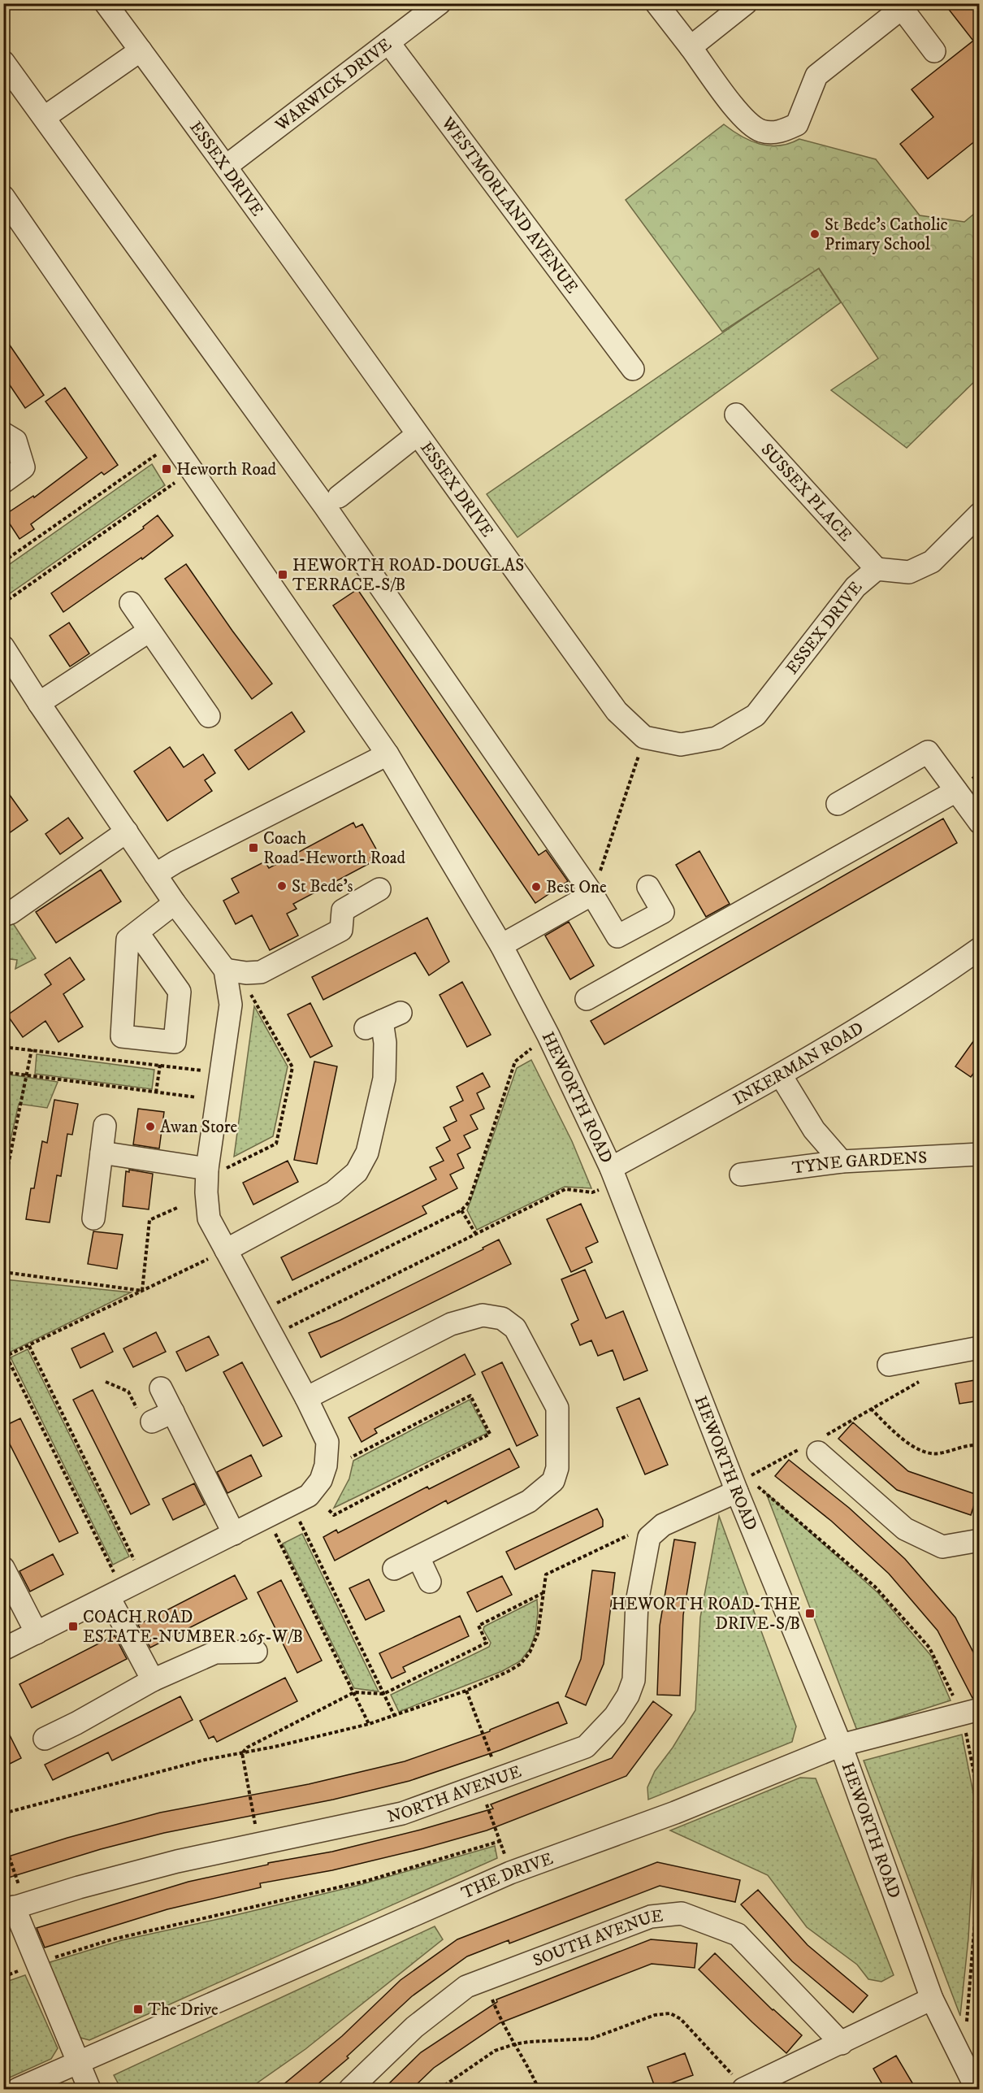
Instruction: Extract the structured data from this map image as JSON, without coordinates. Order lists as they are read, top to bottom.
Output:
{
  "streets": {
    "street": [
      "WARWICK DRIVE",
      "ESSEX DRIVE",
      "WESTMORLAND AVENUE",
      "SUSSEX PLACE",
      "INKERMAN ROAD",
      "HEWORTH ROAD",
      "TYNE GARDENS",
      "NORTH AVENUE",
      "THE DRIVE",
      "SOUTH AVENUE"
    ]
  },
  "crossings": [
    ["WARWICK DRIVE", "ESSEX DRIVE"],
    ["WARWICK DRIVE", "WESTMORLAND AVENUE"],
    ["ESSEX DRIVE", "SUSSEX PLACE"],
    ["INKERMAN ROAD", "HEWORTH ROAD"],
    ["HEWORTH ROAD", "THE DRIVE"]
  ],
  "places": {
    "other": [
      "St Bede's Catholic Primary School",
      "St Bede's",
      "Best One",
      "Awan Store"
    ],
    "transit": [
      "Heworth Road",
      "HEWORTH ROAD-DOUGLAS TERRACE-S/B",
      "Coach Road-Heworth Road",
      "HEWORTH ROAD-THE DRIVE-S/B",
      "COACH ROAD ESTATE-NUMBER 265-W/B",
      "The Drive"
    ]
  }
}
